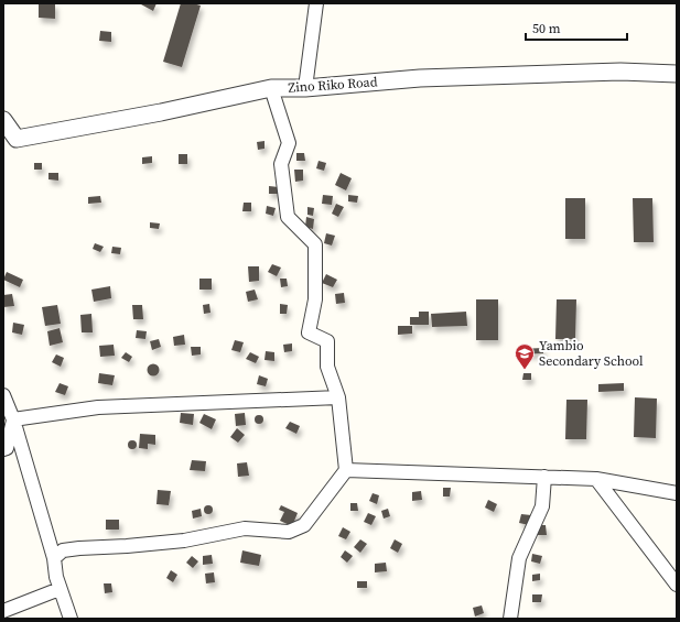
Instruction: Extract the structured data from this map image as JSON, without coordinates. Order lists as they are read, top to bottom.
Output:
{
  "streets": {
    "street": ["Zino Riko Road"]
  },
  "places": {
    "school or university": ["Yambio Secondary School"]
  },
  "scale_bar": "50 m"
}
